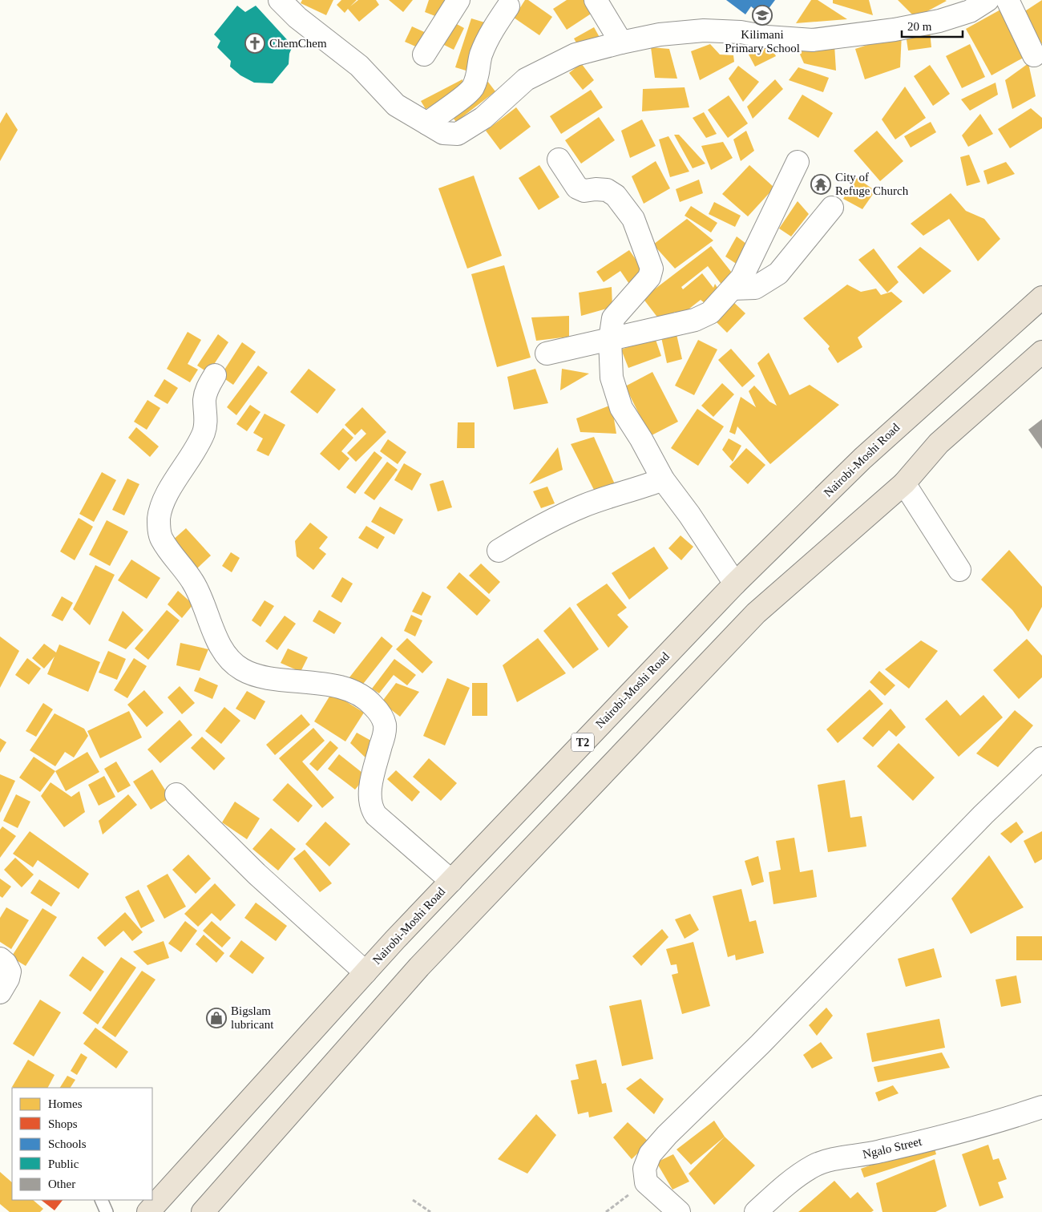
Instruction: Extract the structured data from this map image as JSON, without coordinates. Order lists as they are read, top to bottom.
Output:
{
  "streets": {
    "highway": ["Nairobi-Moshi Road", "T2"],
    "street": ["Ngalo Street"]
  },
  "places": {
    "school or university": ["Kilimani Primary School"],
    "church": ["ChemChem"],
    "temple": ["City of Refuge Church"],
    "shop": ["Bigslam lubricant"]
  },
  "legend": [
    "Homes",
    "Shops",
    "Schools",
    "Public",
    "Other"
  ],
  "scale_bar": "20 m"
}
